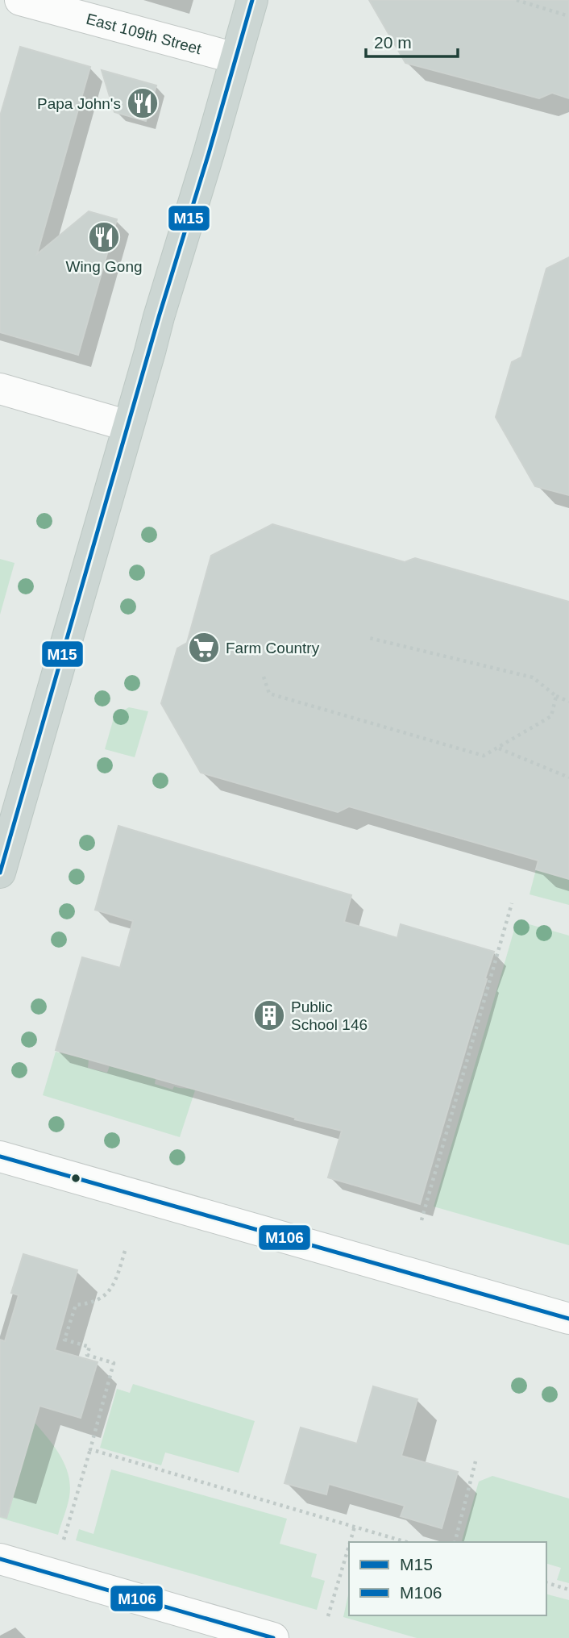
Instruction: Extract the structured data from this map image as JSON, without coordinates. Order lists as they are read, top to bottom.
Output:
{
  "streets": {
    "street": ["East 109th Street"]
  },
  "places": {
    "restaurant": ["Papa John's", "Wing Gong"],
    "supermarket": ["Farm Country"],
    "building": ["Public School 146"]
  },
  "lines": ["transit line M15", "transit line M106"],
  "legend": ["M15", "M106"],
  "scale_bar": "20 m"
}
